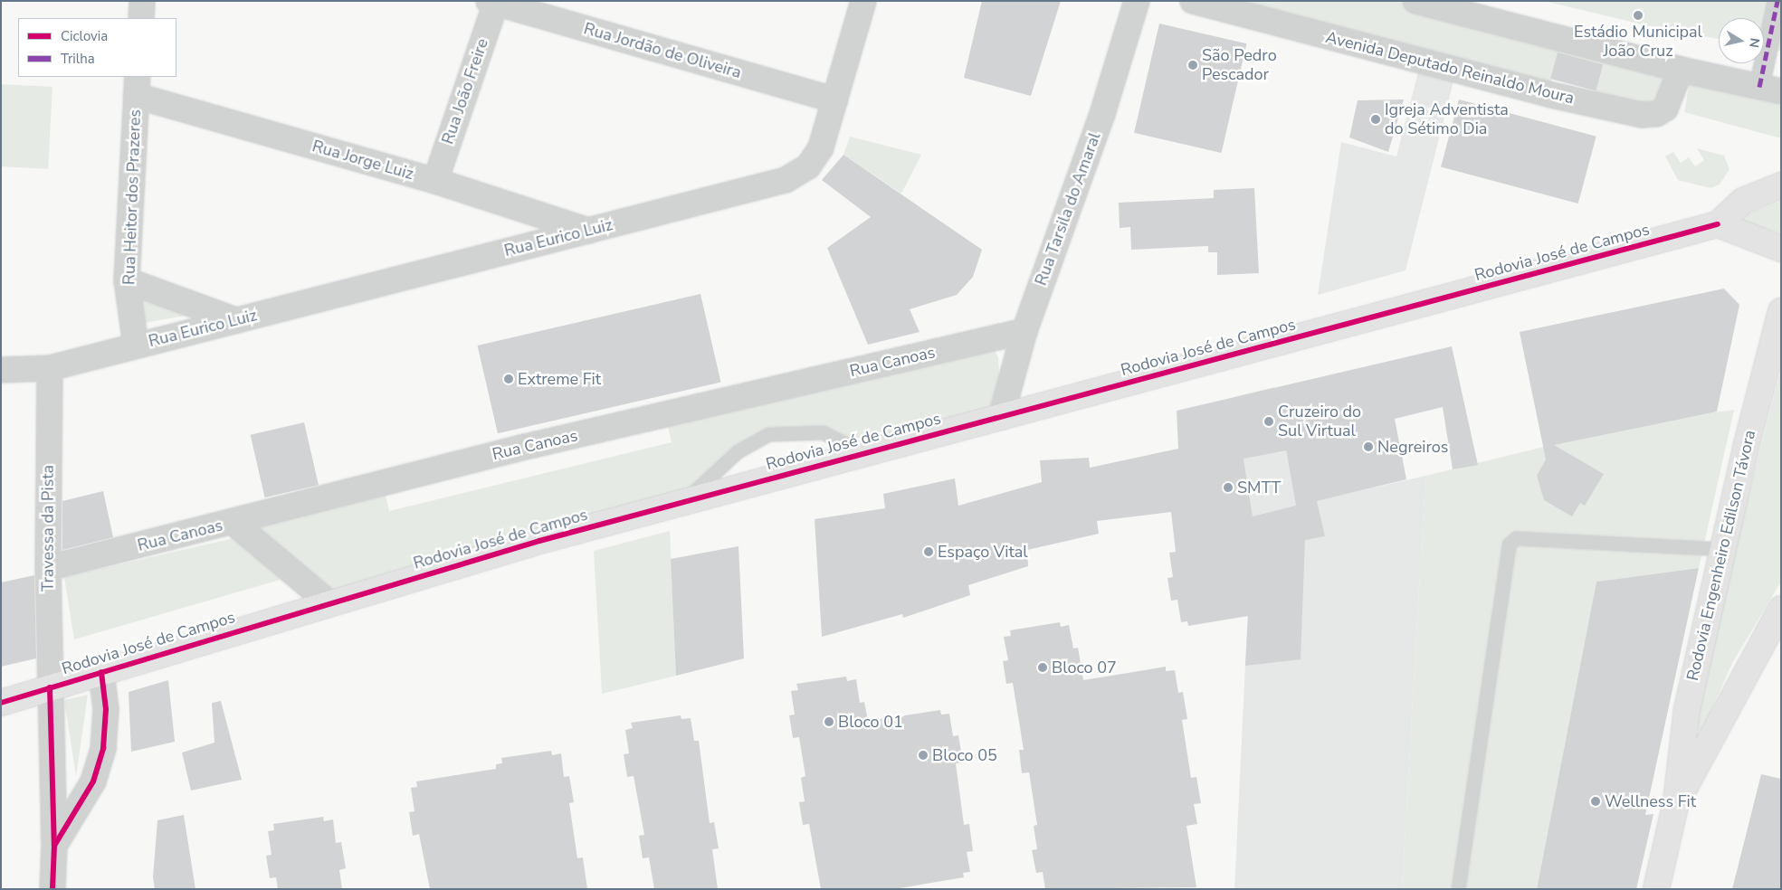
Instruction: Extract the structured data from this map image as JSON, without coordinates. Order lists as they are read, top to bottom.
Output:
{
  "streets": {
    "main road": ["Rodovia José de Campos", "Rodovia Engenheiro Edilson Távora"],
    "street": [
      "Rua Jordão de Oliveira",
      "Avenida Deputado Reinaldo Moura",
      "Rua João Freire",
      "Rua Jorge Luiz",
      "Rua Heitor dos Prazeres",
      "Rua Tarsila do Amaral",
      "Rua Eurico Luiz",
      "Rua Canoas",
      "Travessa da Pista"
    ]
  },
  "crossings": [
    ["Rua Jordão de Oliveira", "Rua João Freire"],
    ["Rua Jordão de Oliveira", "Rua Eurico Luiz"],
    ["Rua João Freire", "Rua Jorge Luiz"],
    ["Rua Jorge Luiz", "Rua Heitor dos Prazeres"],
    ["Rua Jorge Luiz", "Rua Eurico Luiz"],
    ["Rua Heitor dos Prazeres", "Rua Eurico Luiz"],
    ["Rua Tarsila do Amaral", "Rodovia José de Campos"],
    ["Rua Tarsila do Amaral", "Rua Canoas"],
    ["Rua Eurico Luiz", "Travessa da Pista"],
    ["Rodovia José de Campos", "Travessa da Pista"],
    ["Rua Canoas", "Travessa da Pista"]
  ],
  "places": [
    "Estádio Municipal João Cruz",
    "São Pedro Pescador",
    "Igreja Adventista do Sétimo Dia",
    "Extreme Fit",
    "Cruzeiro do Sul Virtual",
    "Negreiros",
    "SMTT",
    "Espaço Vital",
    "Bloco 07",
    "Bloco 01",
    "Bloco 05",
    "Wellness Fit"
  ],
  "legend": ["Ciclovia", "Trilha"],
  "north": "right"
}
